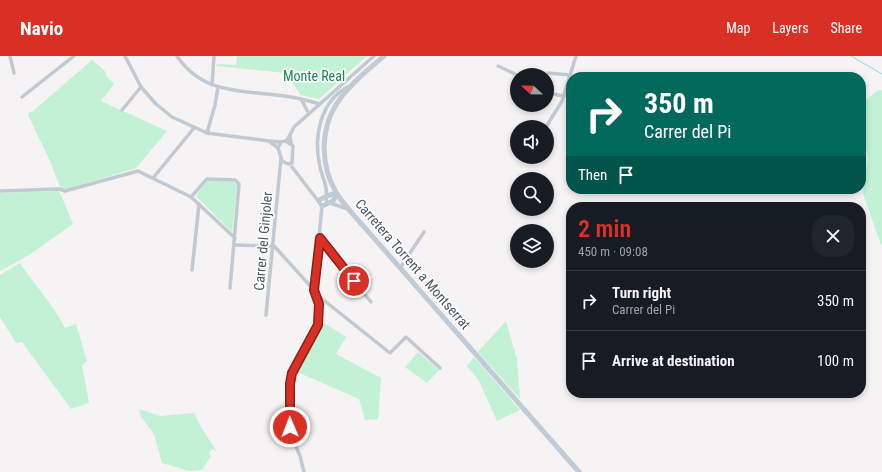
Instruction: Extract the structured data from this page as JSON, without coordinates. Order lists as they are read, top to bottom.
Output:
{
  "streets": {
    "main road": ["Carretera Torrent a Montserrat"],
    "street": ["Carrer del Ginjoler"]
  },
  "parks": ["Monte Real"],
  "north": "left",
  "page": {
    "header": "Navio",
    "nav": ["Map", "Layers", "Share"],
    "turn": ["350 m", "Carrer del Pi"],
    "then": "Then",
    "heading": ["2 min", "450 m · 09:08"],
    "list": [
      {
        "name": "Turn right",
        "note": "Carrer del Pi",
        "value": "350 m"
      },
      {
        "name": "Arrive at destination",
        "value": "100 m"
      }
    ]
  }
}
